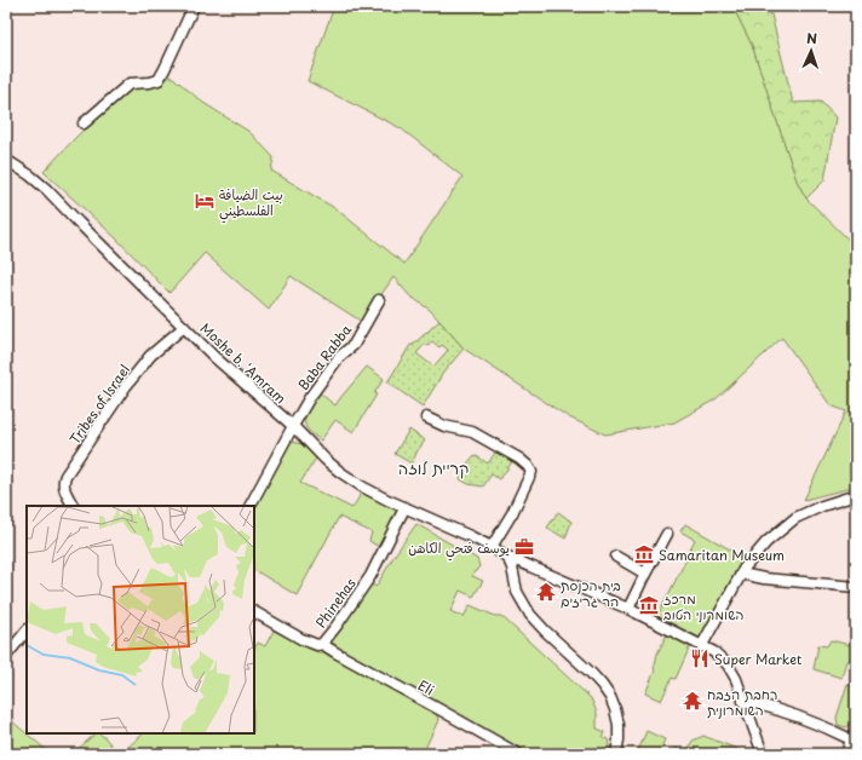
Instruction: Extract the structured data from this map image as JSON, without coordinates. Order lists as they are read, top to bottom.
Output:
{
  "streets": {
    "street": [
      "Baba Rabba",
      "Moshe b. 'Amram",
      "Tribes of Israel",
      "Phinehas",
      "Eli"
    ]
  },
  "crossings": [
    ["Baba Rabba", "Moshe b. 'Amram"],
    ["Moshe b. 'Amram", "Tribes of Israel"],
    ["Moshe b. 'Amram", "Phinehas"],
    ["Phinehas", "Eli"]
  ],
  "districts": ["קריית לוזה"],
  "places": {
    "hotel": ["بيت الضيافة الفلسطيني"],
    "office": ["يوسف فتحي الكاهن"],
    "museum": ["Samaritan Museum", "מרכז השומרוני הטוב"],
    "temple": ["בית הכנסת הר גריזים", "רחבת הזבח השומרונית"],
    "restaurant": ["Super Market"]
  },
  "north": "top"
}
